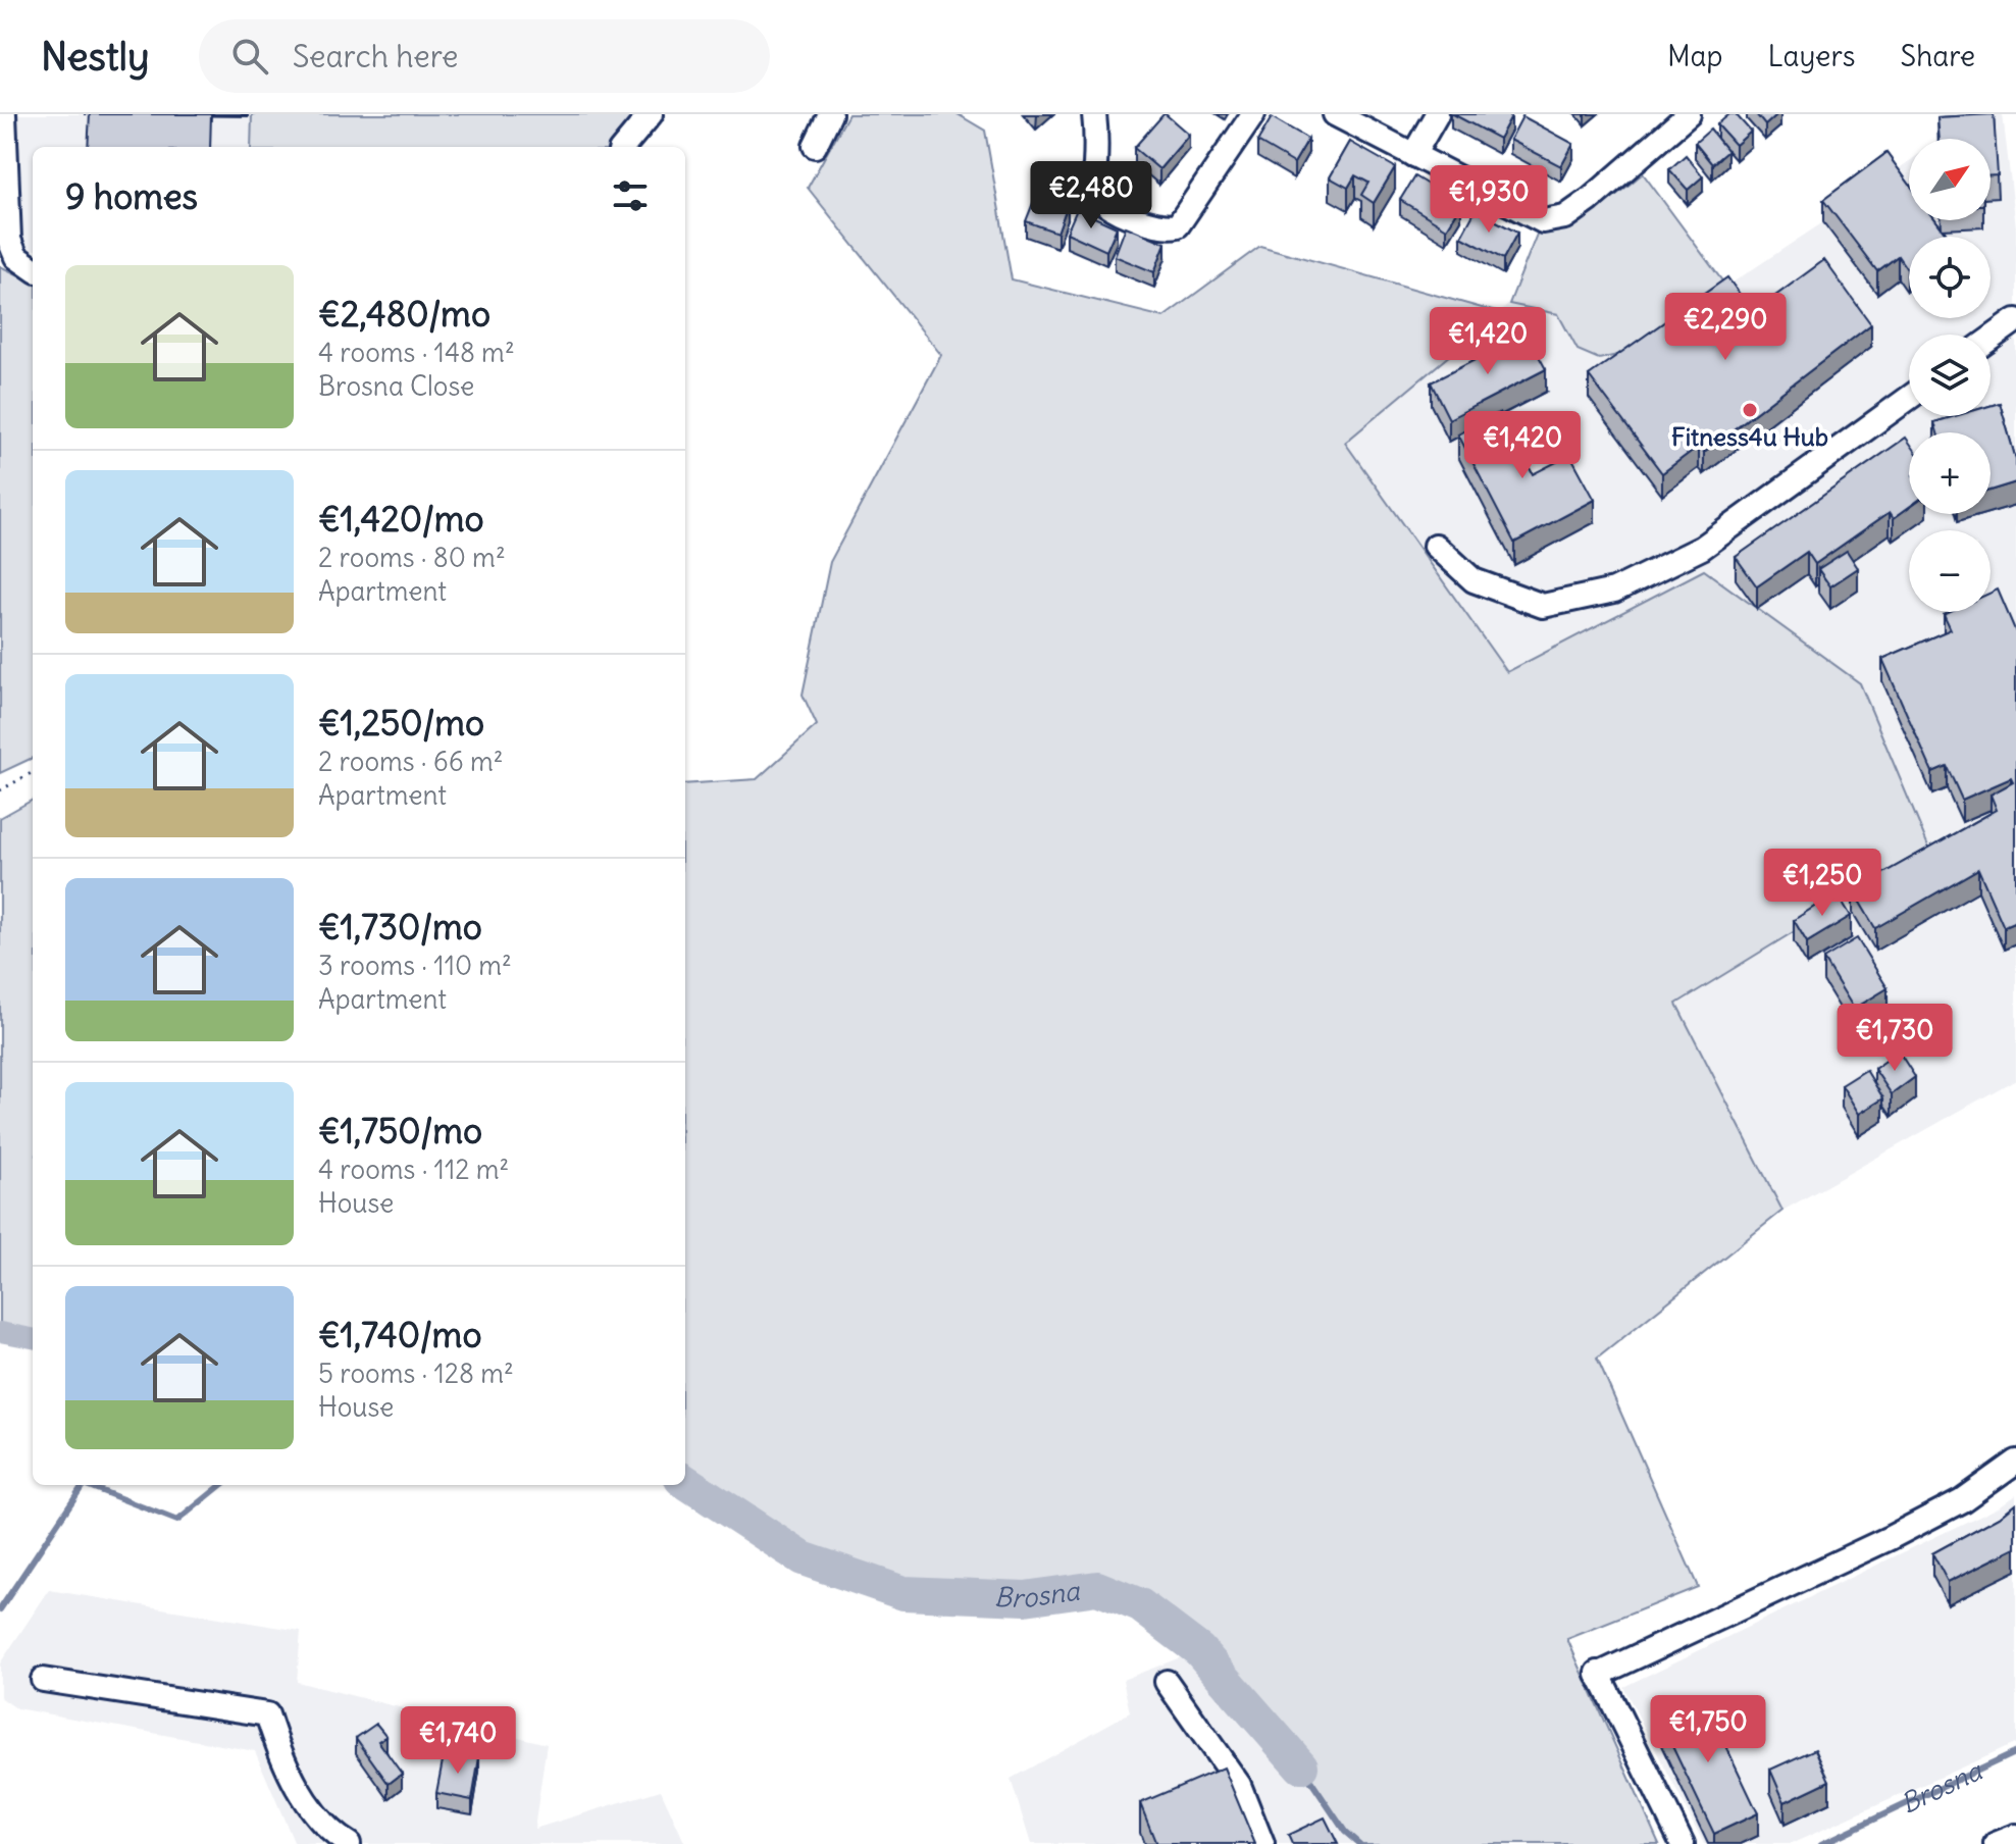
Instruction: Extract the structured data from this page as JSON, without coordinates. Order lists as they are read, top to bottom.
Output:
{
  "water": ["Brosna"],
  "places": ["Fitness4u Hub"],
  "north": "top right",
  "page": {
    "header": "Nestly",
    "search": "Search here",
    "nav": ["Map", "Layers", "Share"],
    "map_buttons": ["+", "−"],
    "heading": "9 homes",
    "price": [
      "€2,480",
      "€1,930",
      "€2,290",
      "€1,420",
      "€1,420",
      "€1,250",
      "€1,730",
      "€1,750",
      "€1,740"
    ],
    "list": [
      {
        "name": "€2,480/mo",
        "note": "4 rooms · 148 m² · Brosna Close"
      },
      {
        "name": "€1,420/mo",
        "note": "2 rooms · 80 m² · Apartment"
      },
      {
        "name": "€1,250/mo",
        "note": "2 rooms · 66 m² · Apartment"
      },
      {
        "name": "€1,730/mo",
        "note": "3 rooms · 110 m² · Apartment"
      },
      {
        "name": "€1,750/mo",
        "note": "4 rooms · 112 m² · House"
      },
      {
        "name": "€1,740/mo",
        "note": "5 rooms · 128 m² · House"
      }
    ]
  }
}
